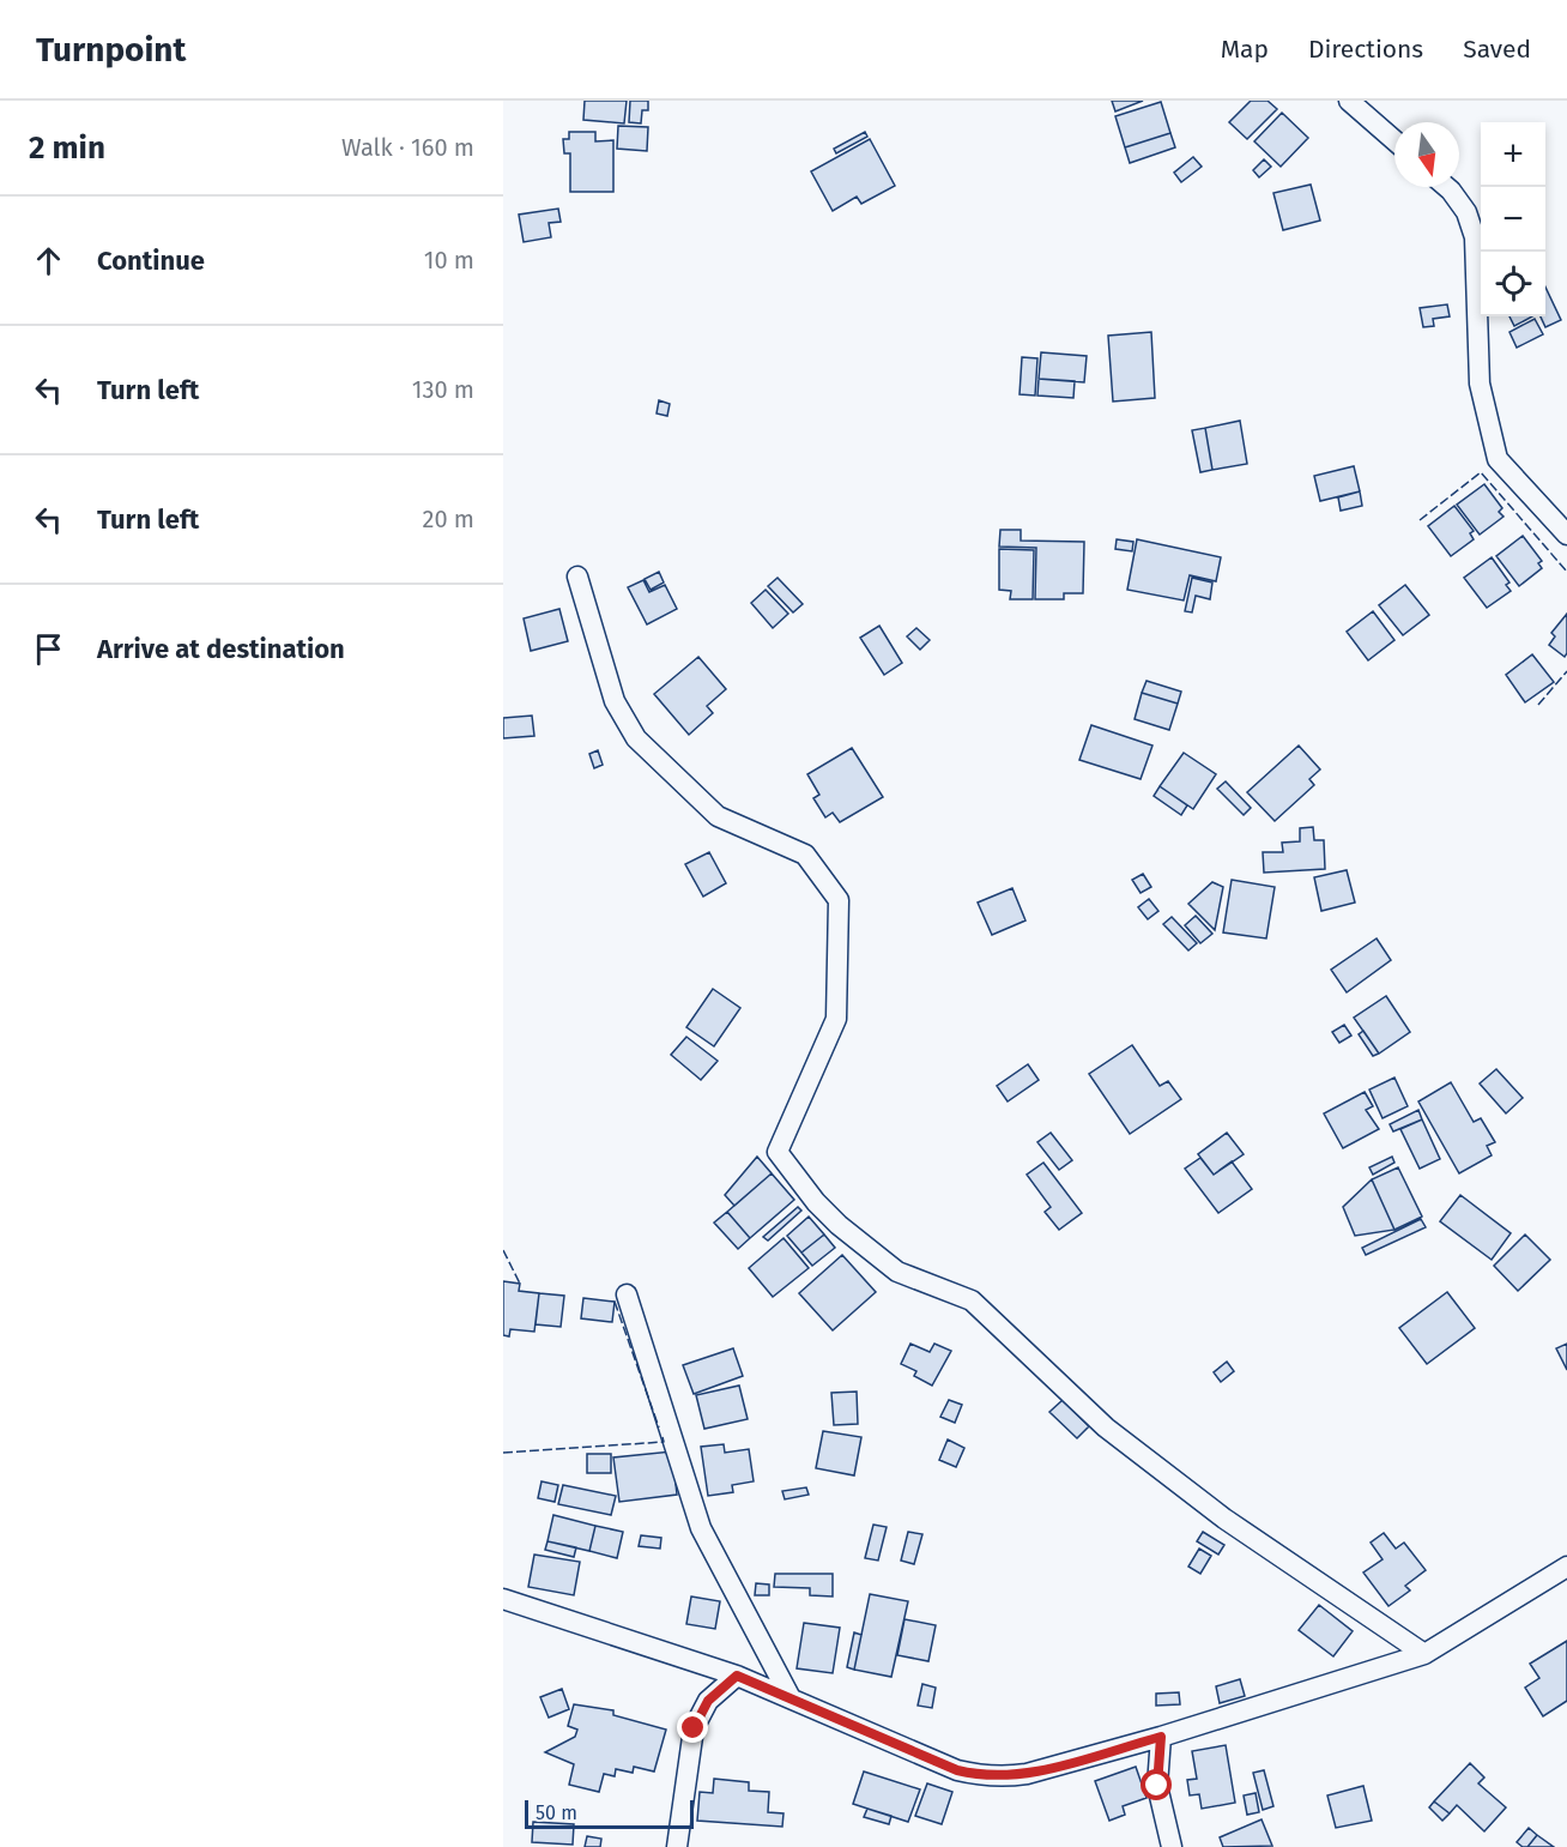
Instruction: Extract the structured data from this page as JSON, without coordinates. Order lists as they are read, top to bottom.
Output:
{
  "scale_bar": "50 m",
  "north": "bottom",
  "page": {
    "header": "Turnpoint",
    "nav": ["Map", "Directions", "Saved"],
    "heading": ["2 min", "Walk · 160 m"],
    "map_buttons": ["+", "−"],
    "list": [
      ["Continue", "10 m"],
      ["Turn left", "130 m"],
      ["Turn left", "20 m"],
      "Arrive at destination"
    ],
    "scale": "50 m"
  }
}
